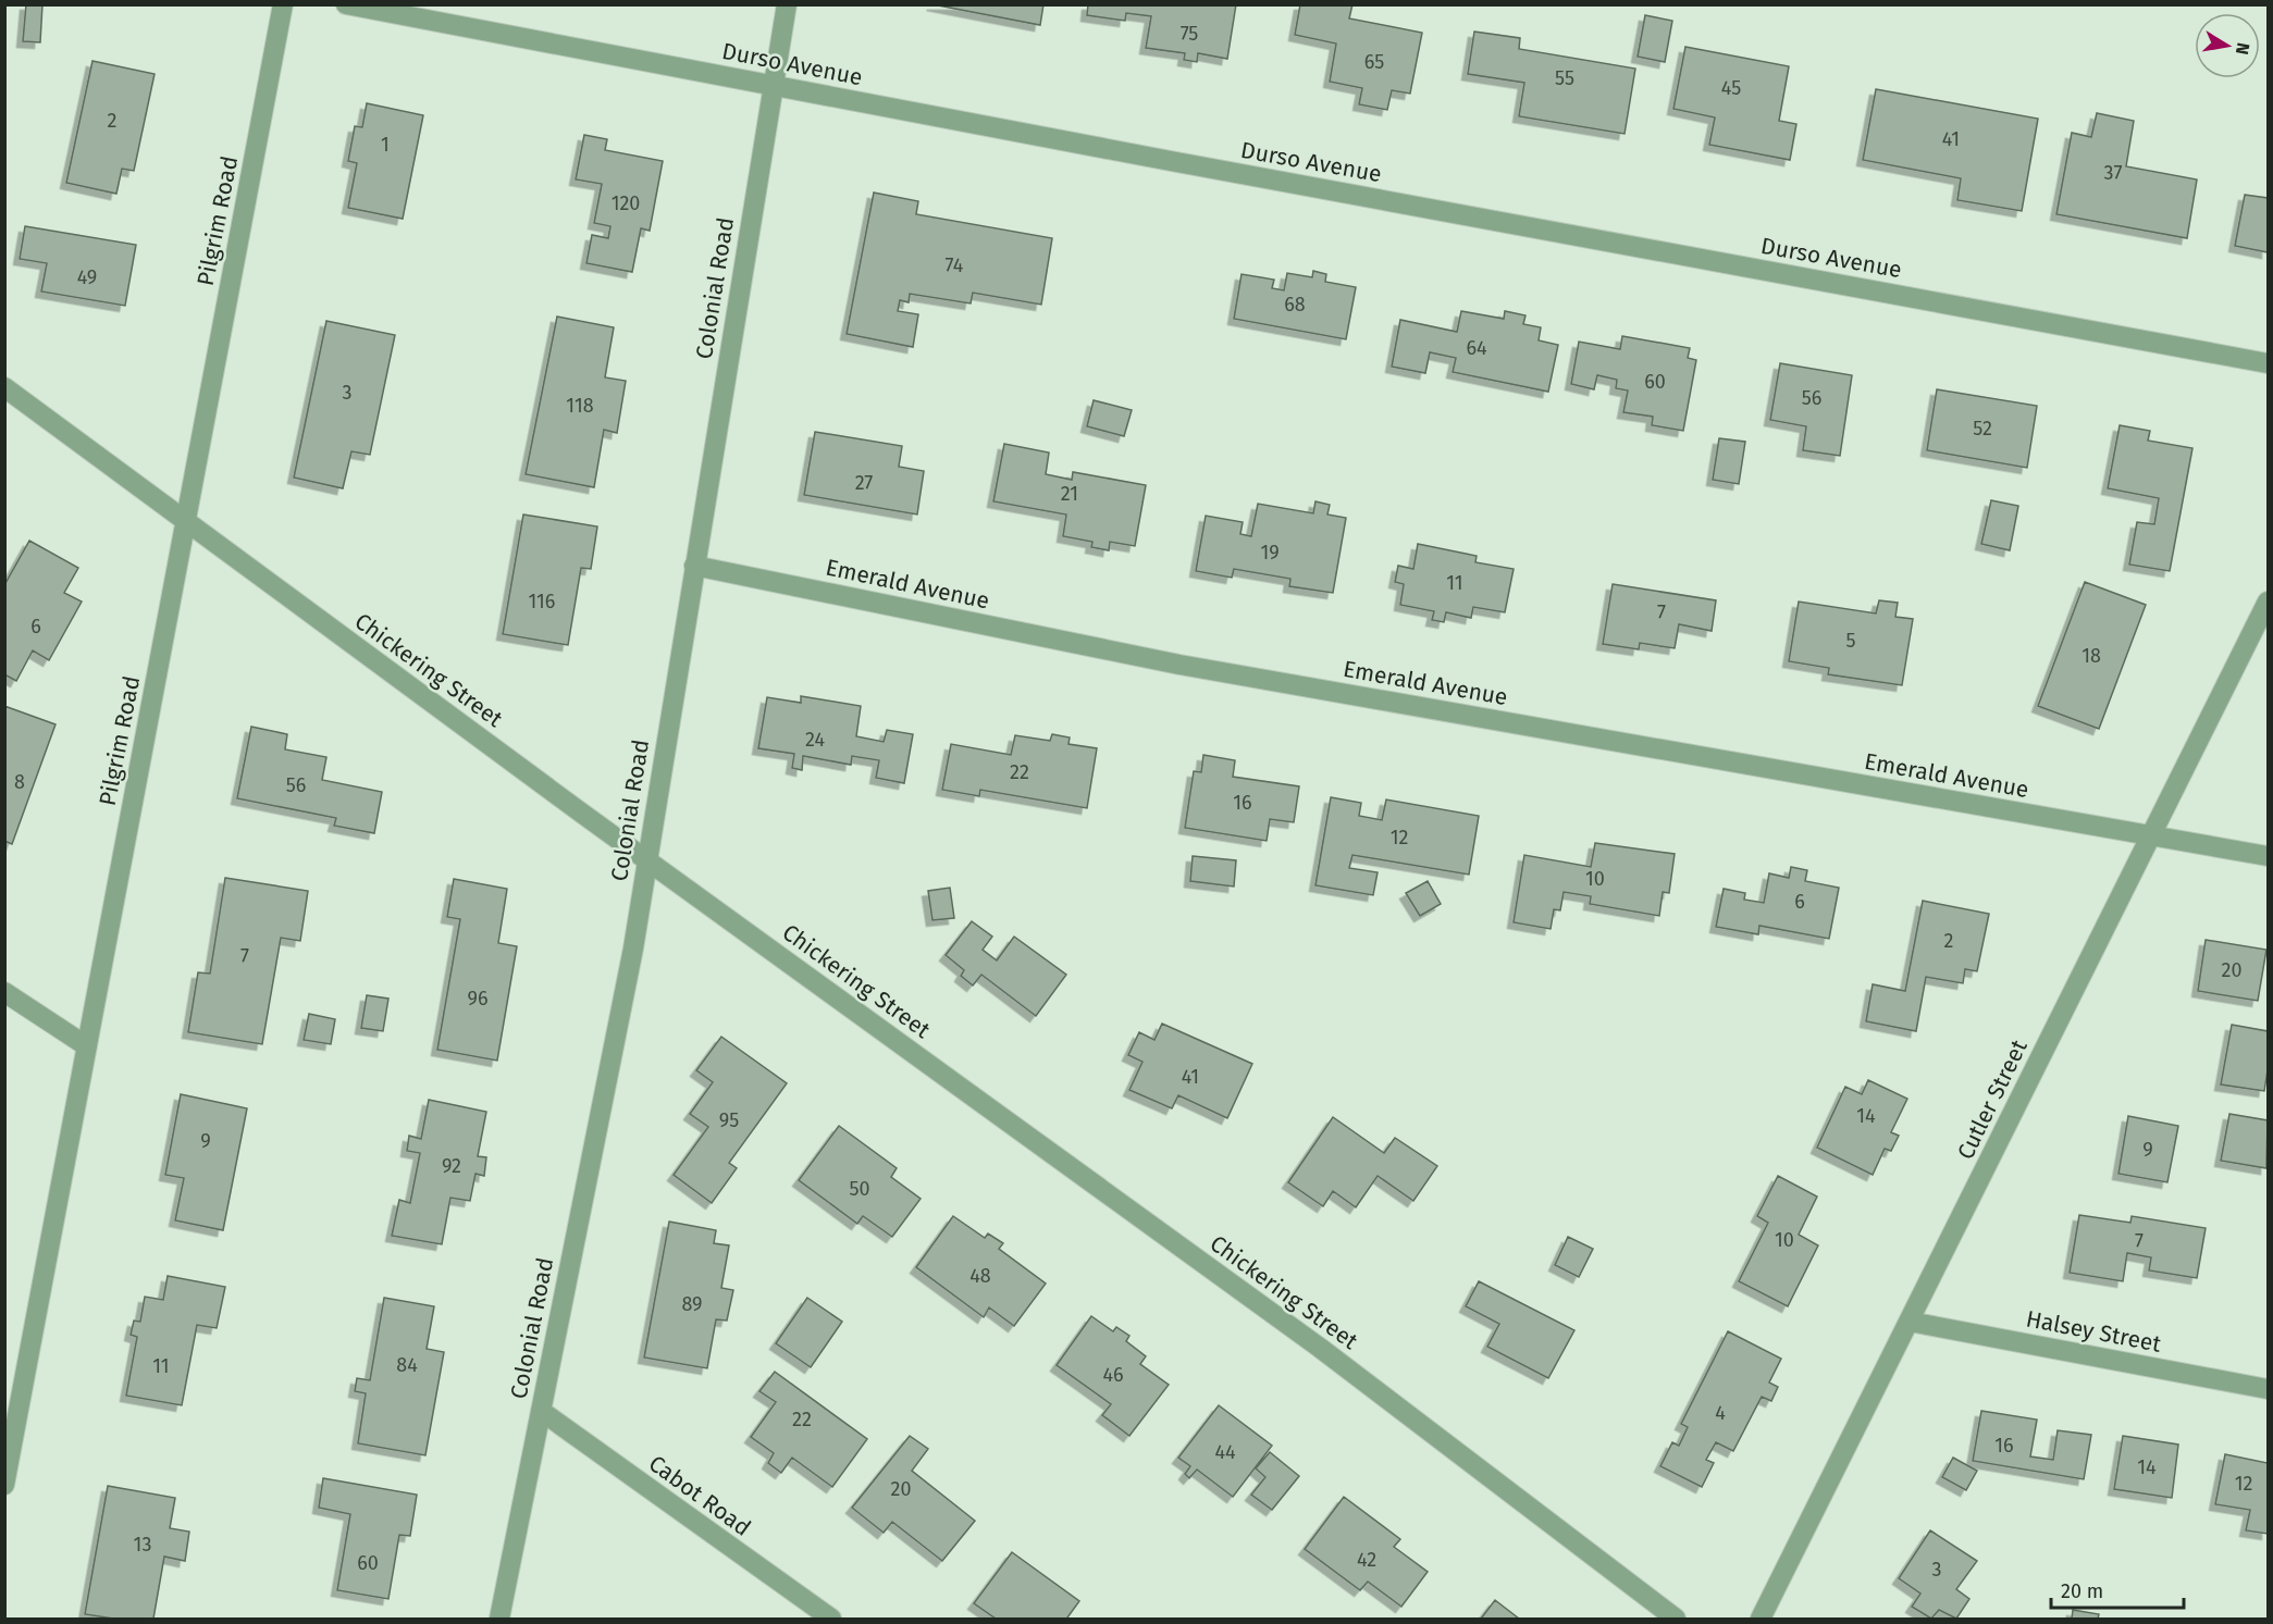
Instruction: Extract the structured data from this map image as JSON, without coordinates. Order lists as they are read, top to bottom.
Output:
{
  "streets": {
    "street": [
      "Durso Avenue",
      "Pilgrim Road",
      "Colonial Road",
      "Emerald Avenue",
      "Chickering Street",
      "Cutler Street",
      "Halsey Street",
      "Cabot Road"
    ]
  },
  "crossings": [
    ["Durso Avenue", "Colonial Road"],
    ["Pilgrim Road", "Chickering Street"],
    ["Colonial Road", "Emerald Avenue"],
    ["Colonial Road", "Chickering Street"],
    ["Colonial Road", "Cabot Road"],
    ["Emerald Avenue", "Cutler Street"],
    ["Cutler Street", "Halsey Street"]
  ],
  "house_numbers": [
    "75",
    "65",
    "55",
    "45",
    "2",
    "41",
    "1",
    "37",
    "120",
    "74",
    "49",
    "68",
    "64",
    "60",
    "3",
    "56",
    "118",
    "52",
    "27",
    "21",
    "19",
    "11",
    "116",
    "7",
    "6",
    "5",
    "18",
    "24",
    "22",
    "8",
    "56",
    "16",
    "12",
    "10",
    "6",
    "2",
    "7",
    "20",
    "96",
    "41",
    "14",
    "95",
    "9",
    "9",
    "92",
    "50",
    "10",
    "7",
    "48",
    "89",
    "84",
    "11",
    "46",
    "4",
    "22",
    "16",
    "44",
    "14",
    "12",
    "20",
    "13",
    "42",
    "60",
    "3"
  ],
  "scale_bar": "20 m",
  "north": "right"
}
